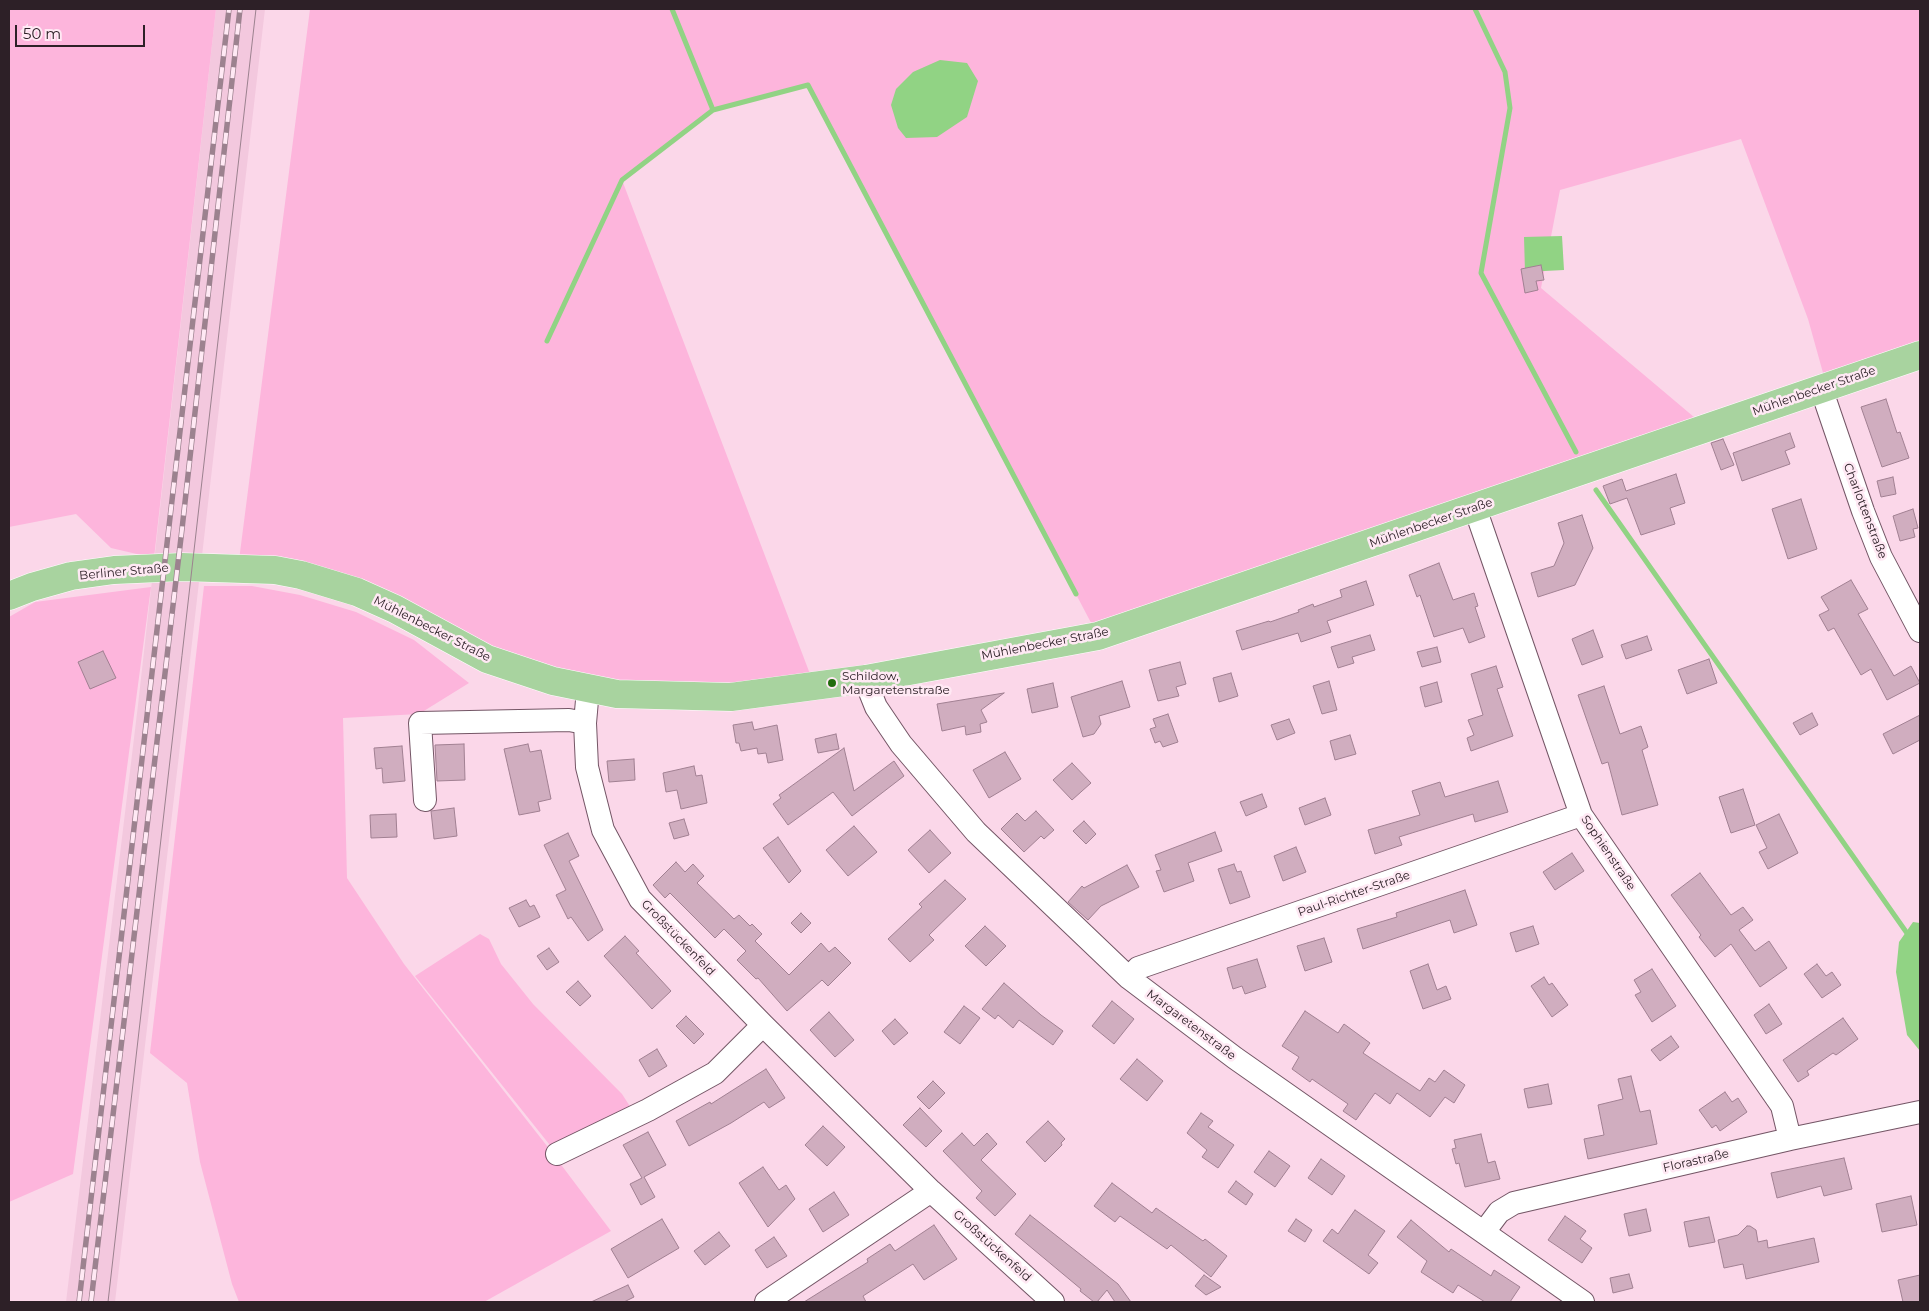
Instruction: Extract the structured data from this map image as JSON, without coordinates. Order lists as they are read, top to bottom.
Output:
{
  "streets": {
    "main road": ["Mühlenbecker Straße", "Berliner Straße"],
    "street": [
      "Charlottenstraße",
      "Sophienstraße",
      "Paul-Richter-Straße",
      "Großstückenfeld",
      "Margaretenstraße",
      "Florastraße"
    ]
  },
  "crossings": [
    ["Mühlenbecker Straße", "Charlottenstraße"],
    ["Mühlenbecker Straße", "Berliner Straße"],
    ["Mühlenbecker Straße", "Sophienstraße"],
    ["Mühlenbecker Straße", "Großstückenfeld"],
    ["Mühlenbecker Straße", "Margaretenstraße"],
    ["Sophienstraße", "Paul-Richter-Straße"],
    ["Sophienstraße", "Florastraße"],
    ["Paul-Richter-Straße", "Margaretenstraße"],
    ["Margaretenstraße", "Florastraße"]
  ],
  "places": ["Schildow, Margaretenstraße"],
  "scale_bar": "50 m"
}
